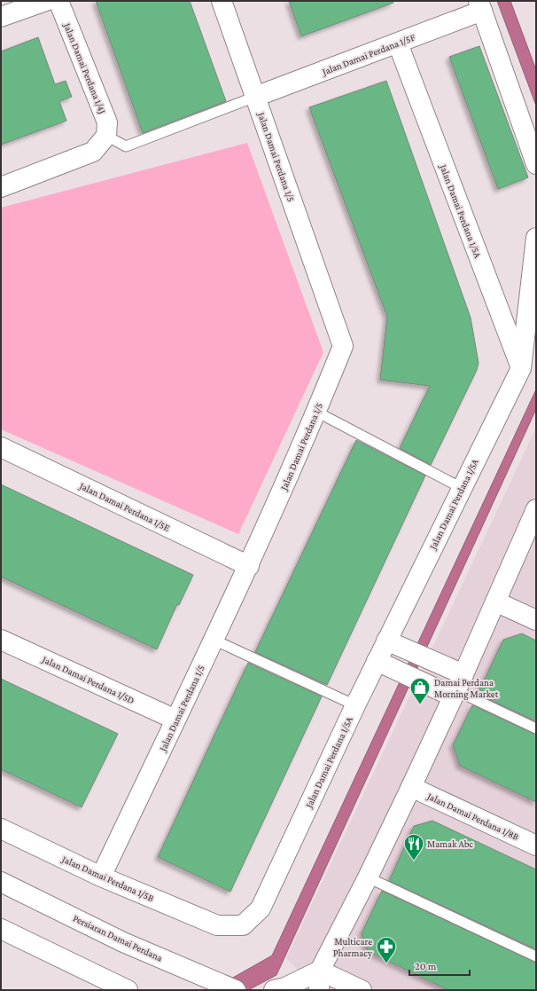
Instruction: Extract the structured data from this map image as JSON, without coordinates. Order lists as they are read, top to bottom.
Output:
{
  "streets": {
    "street": [
      "Jalan Damai Perdana 1/5F",
      "Jalan Damai Perdana 1/4J",
      "Jalan Damai Perdana 1/5",
      "Jalan Damai Perdana 1/5A",
      "Jalan Damai Perdana 1/5E",
      "Jalan Damai Perdana 1/5D",
      "Jalan Damai Perdana 1/8B",
      "Jalan Damai Perdana 1/5B",
      "Persiaran Damai Perdana"
    ]
  },
  "crossings": [
    ["Jalan Damai Perdana 1/5F", "Jalan Damai Perdana 1/5"],
    ["Jalan Damai Perdana 1/5F", "Jalan Damai Perdana 1/5A"],
    ["Jalan Damai Perdana 1/5", "Jalan Damai Perdana 1/5E"],
    ["Jalan Damai Perdana 1/5", "Jalan Damai Perdana 1/5D"],
    ["Jalan Damai Perdana 1/5", "Jalan Damai Perdana 1/5B"],
    ["Jalan Damai Perdana 1/5A", "Jalan Damai Perdana 1/5B"]
  ],
  "places": {
    "shop": ["Damai Perdana Morning Market"],
    "restaurant": ["Mamak Abc"],
    "pharmacy": ["Multicare Pharmacy"]
  },
  "scale_bar": "20 m"
}
